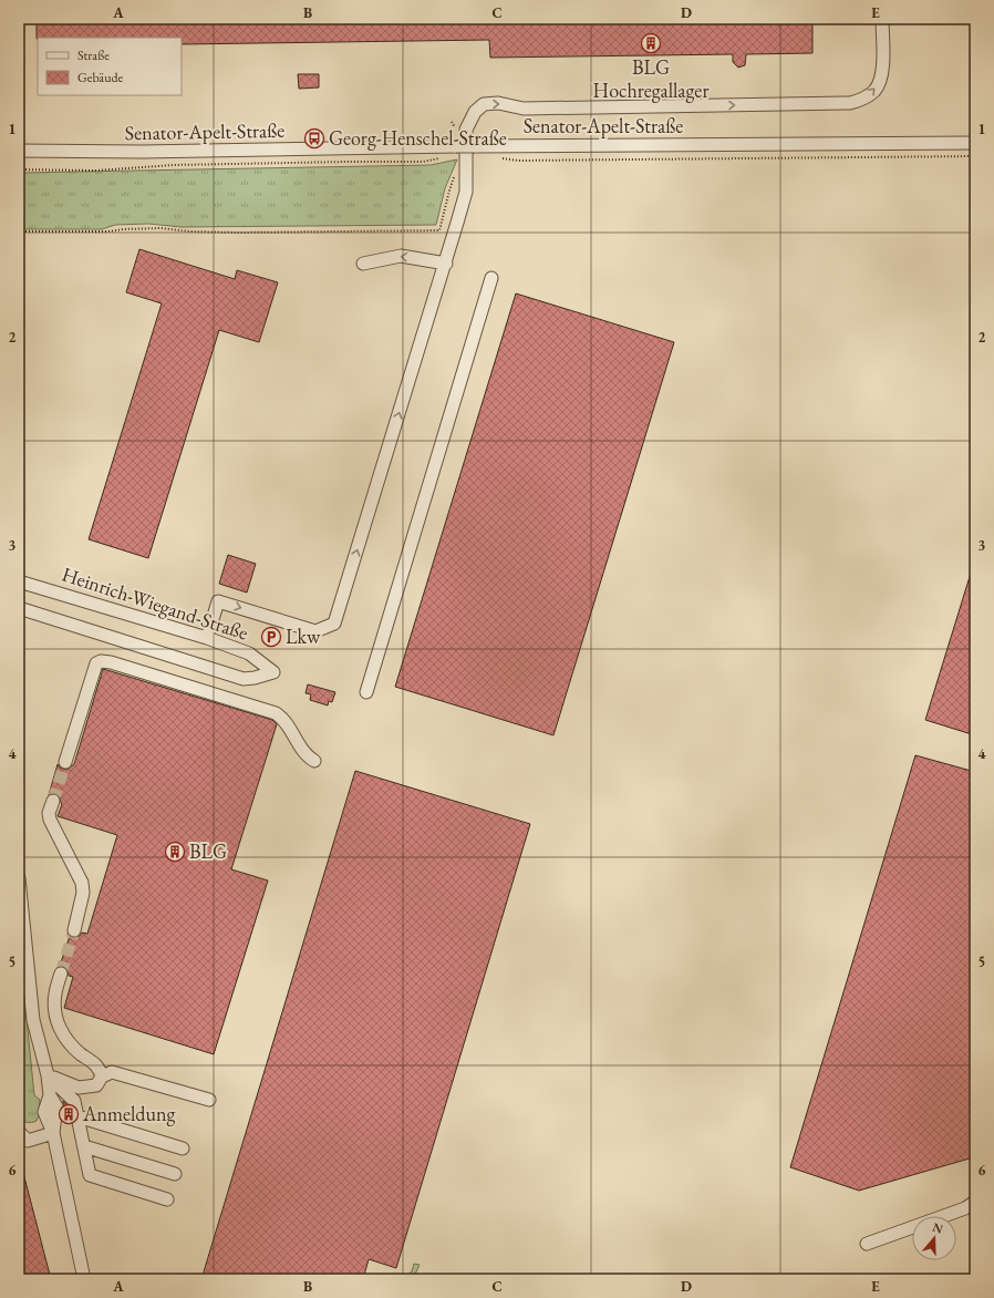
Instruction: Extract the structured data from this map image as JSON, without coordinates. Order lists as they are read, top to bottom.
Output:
{
  "streets": {
    "street": ["Senator-Apelt-Straße", "Heinrich-Wiegand-Straße"]
  },
  "places": {
    "building": ["BLG Hochregallager", "BLG", "Anmeldung"],
    "bus stop": ["Georg-Henschel-Straße"],
    "parking": ["Lkw"]
  },
  "legend": ["Straße", "Gebäude"],
  "north": "top",
  "grid": {
    "columns": [
      "A",
      "B",
      "C",
      "D",
      "E"
    ],
    "rows": [
      "1",
      "2",
      "3",
      "4",
      "5",
      "6"
    ]
  }
}
